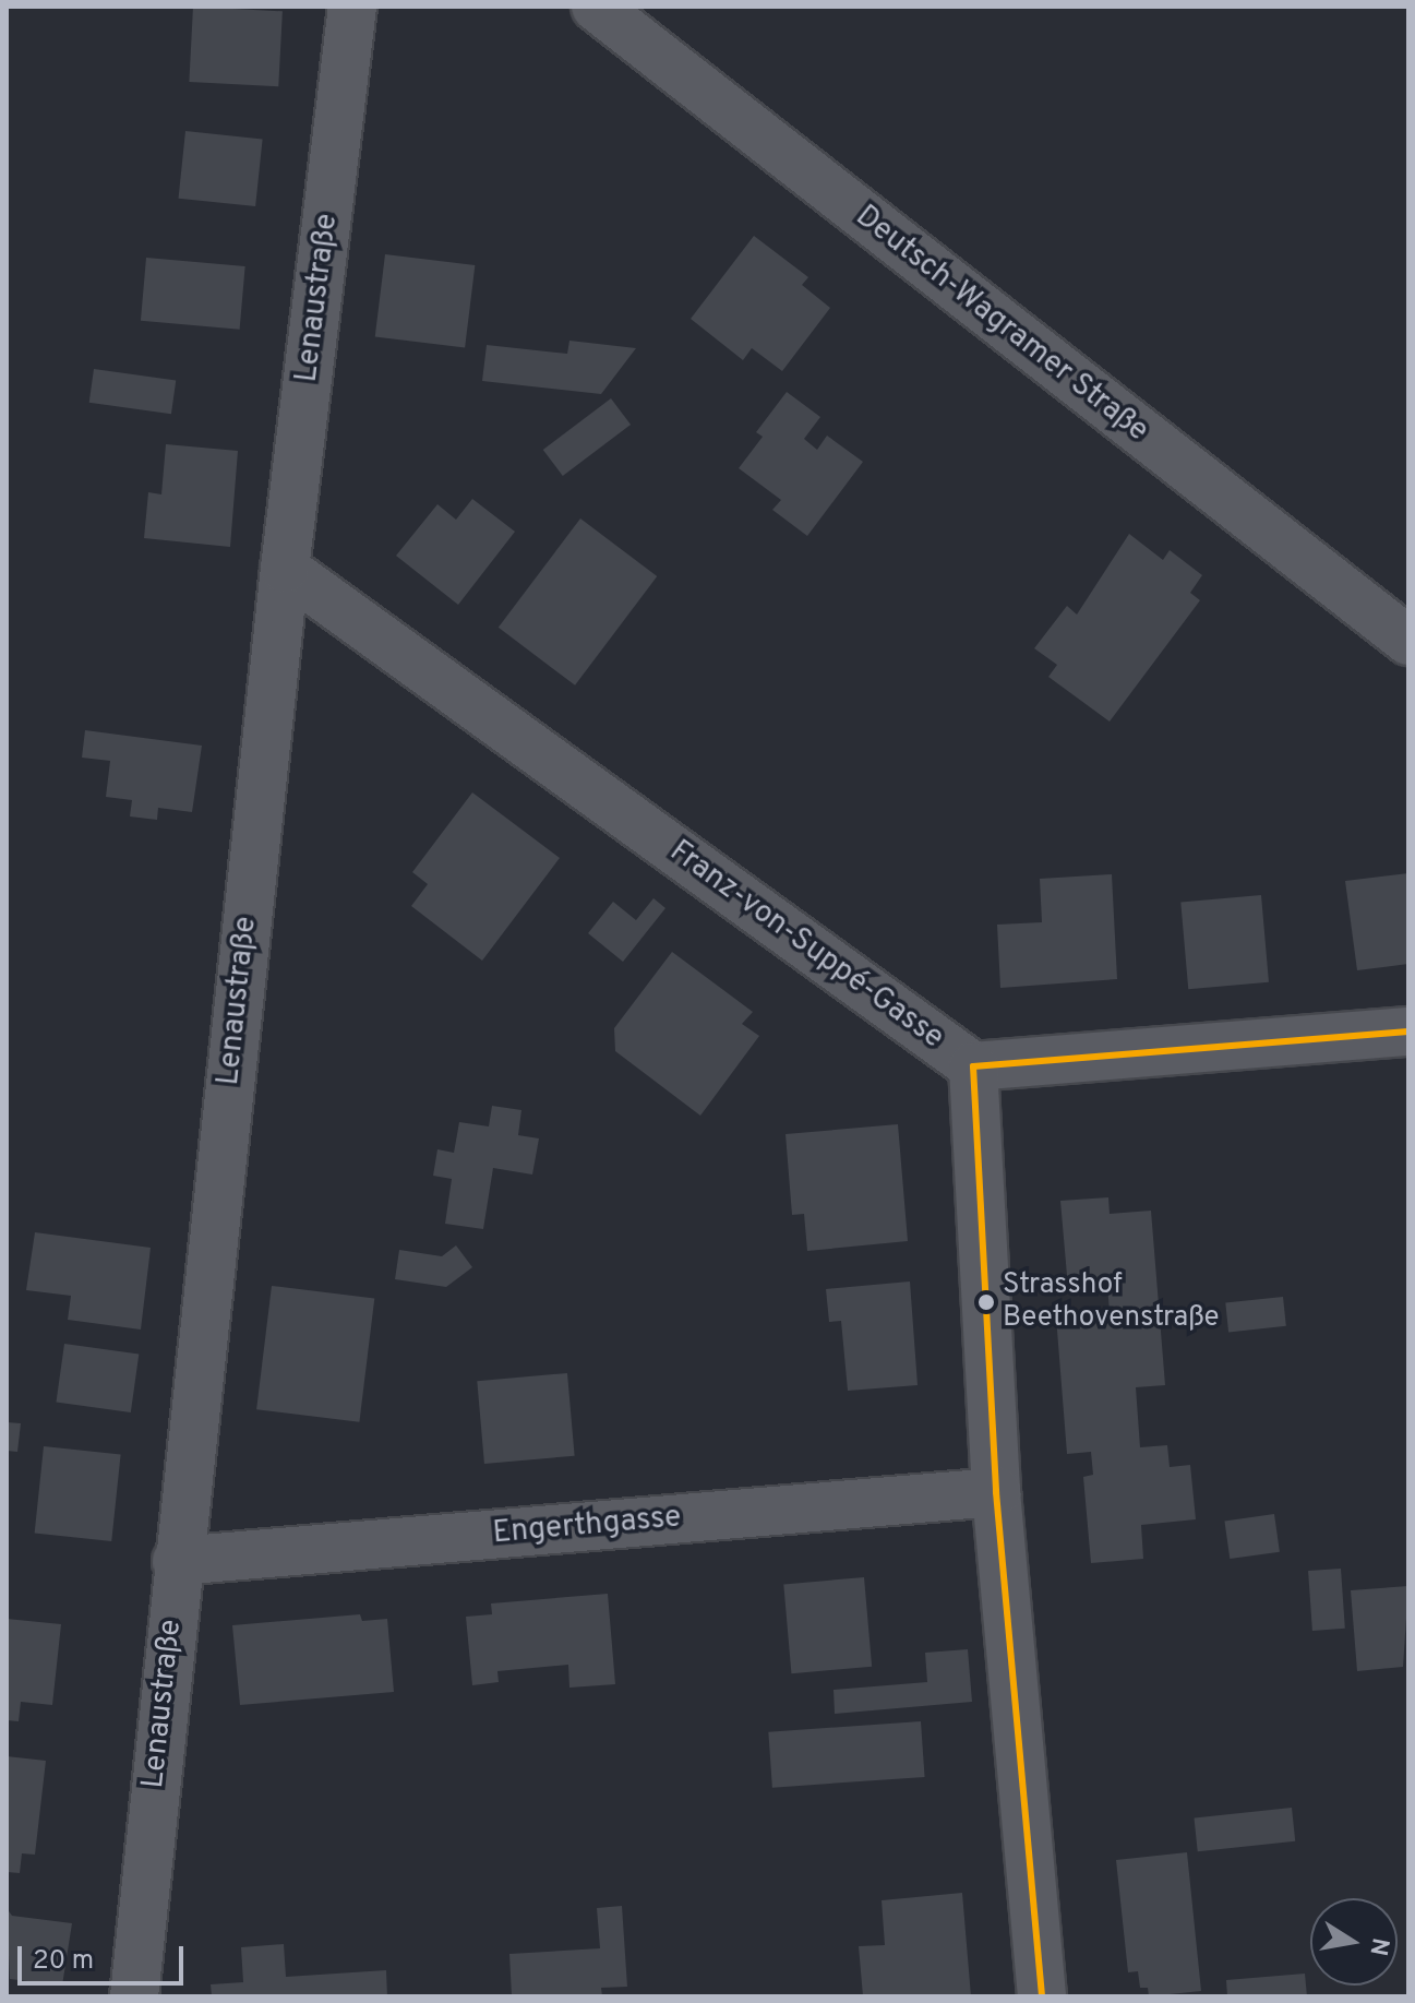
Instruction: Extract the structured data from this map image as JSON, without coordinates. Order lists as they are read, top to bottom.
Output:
{
  "streets": {
    "street": [
      "Lenaustraße",
      "Deutsch-Wagramer Straße",
      "Franz-von-Suppé-Gasse",
      "Engerthgasse"
    ]
  },
  "crossings": [
    ["Lenaustraße", "Franz-von-Suppé-Gasse"],
    ["Lenaustraße", "Engerthgasse"]
  ],
  "places": ["Strasshof Beethovenstraße"],
  "scale_bar": "20 m",
  "north": "right"
}
